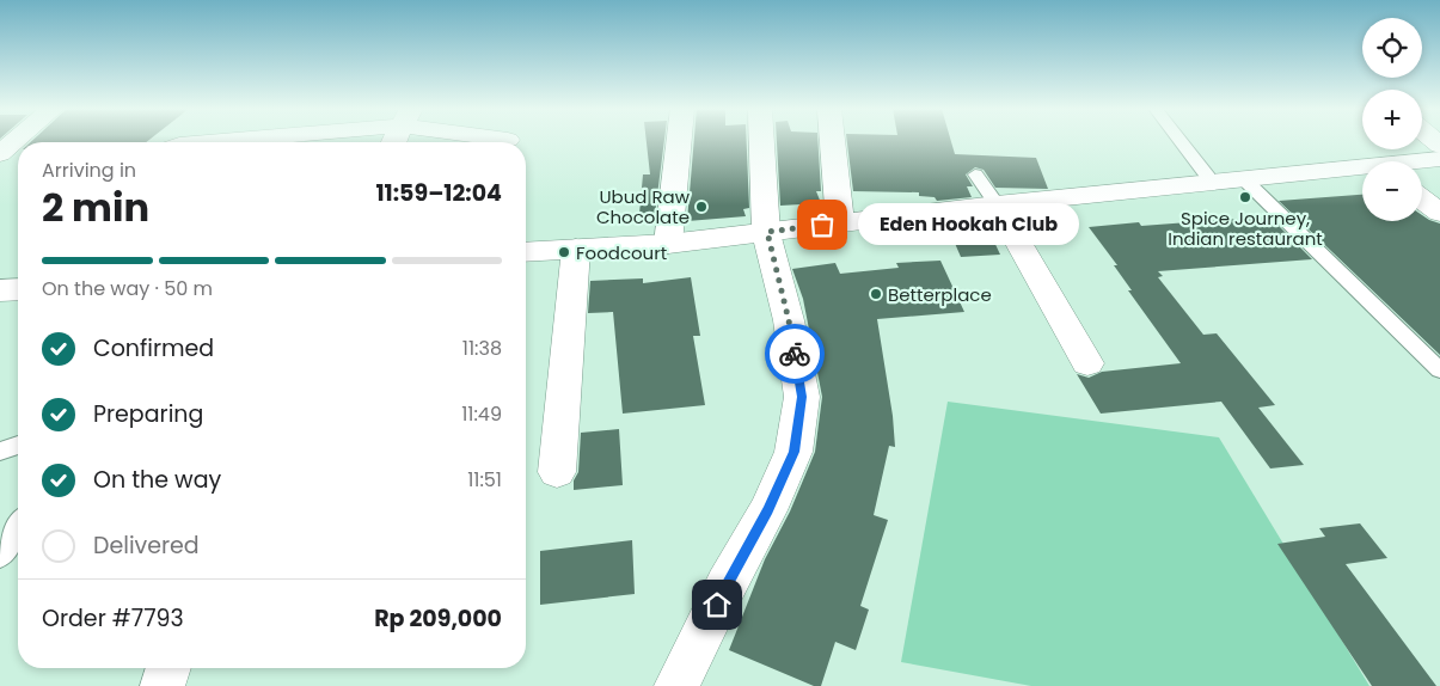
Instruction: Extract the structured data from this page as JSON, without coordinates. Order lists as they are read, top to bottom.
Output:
{
  "places": [
    "Spice Journey, Indian restaurant",
    "Ubud Raw Chocolate",
    "Eden Hookah Club",
    "Foodcourt",
    "Betterplace"
  ],
  "page": {
    "map_buttons": ["+", "−"],
    "heading": ["2 min", "Arriving in", "11:59–12:04"],
    "panel": ["Order #7793", "Rp 209,000"],
    "bubble": "Eden Hookah Club",
    "bar": "On the way · 50 m",
    "list": [
      ["Confirmed", "11:38"],
      ["Preparing", "11:49"],
      ["On the way", "11:51"],
      "Delivered"
    ]
  }
}
